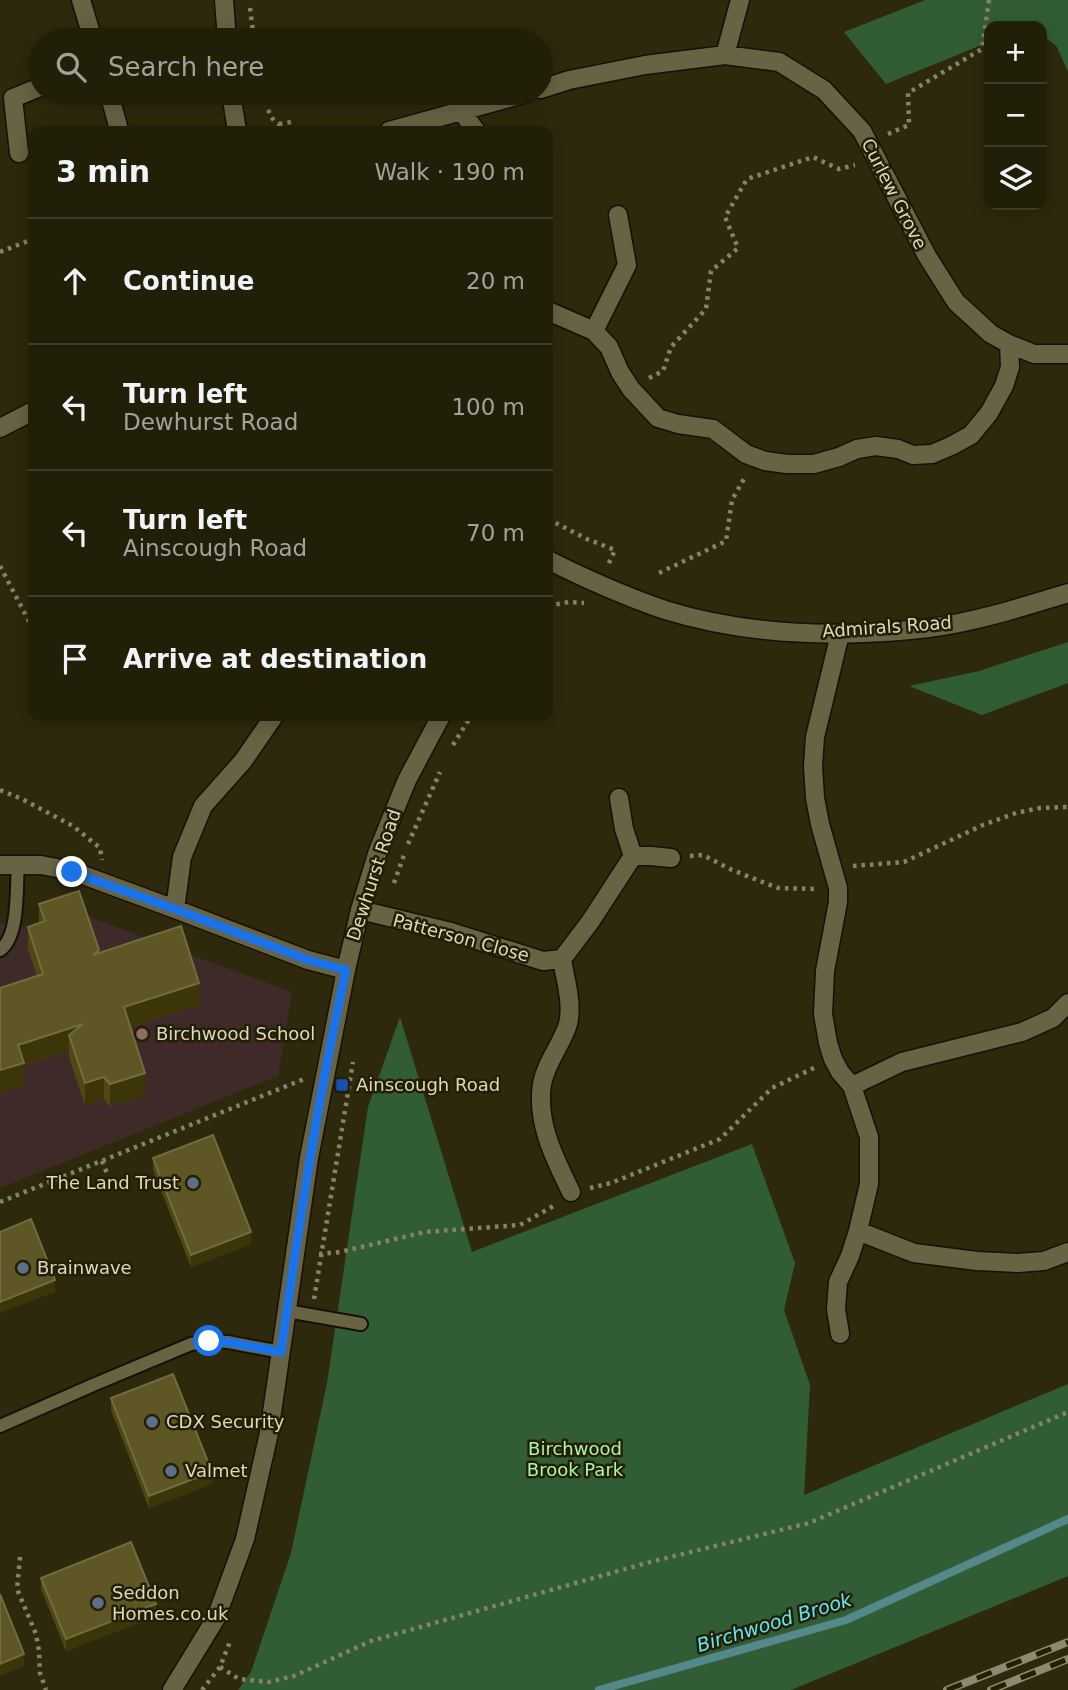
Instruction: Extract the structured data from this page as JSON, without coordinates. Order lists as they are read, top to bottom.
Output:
{
  "streets": {
    "street": [
      "Curlew Grove",
      "Admirals Road",
      "Dewhurst Road",
      "Patterson Close"
    ]
  },
  "crossings": [
    ["Dewhurst Road", "Patterson Close"]
  ],
  "water": ["Birchwood Brook"],
  "parks": ["Birchwood Brook Park"],
  "places": {
    "other": [
      "Birchwood School",
      "The Land Trust",
      "Brainwave",
      "CDX Security",
      "Valmet",
      "Seddon Homes.co.uk"
    ],
    "transit": ["Ainscough Road"]
  },
  "page": {
    "map_buttons": ["+", "−"],
    "search": "Search here",
    "heading": ["3 min", "Walk · 190 m"],
    "list": [
      ["Continue", "20 m"],
      ["Turn left", "Dewhurst Road", "100 m"],
      ["Turn left", "Ainscough Road", "70 m"],
      "Arrive at destination"
    ]
  }
}
